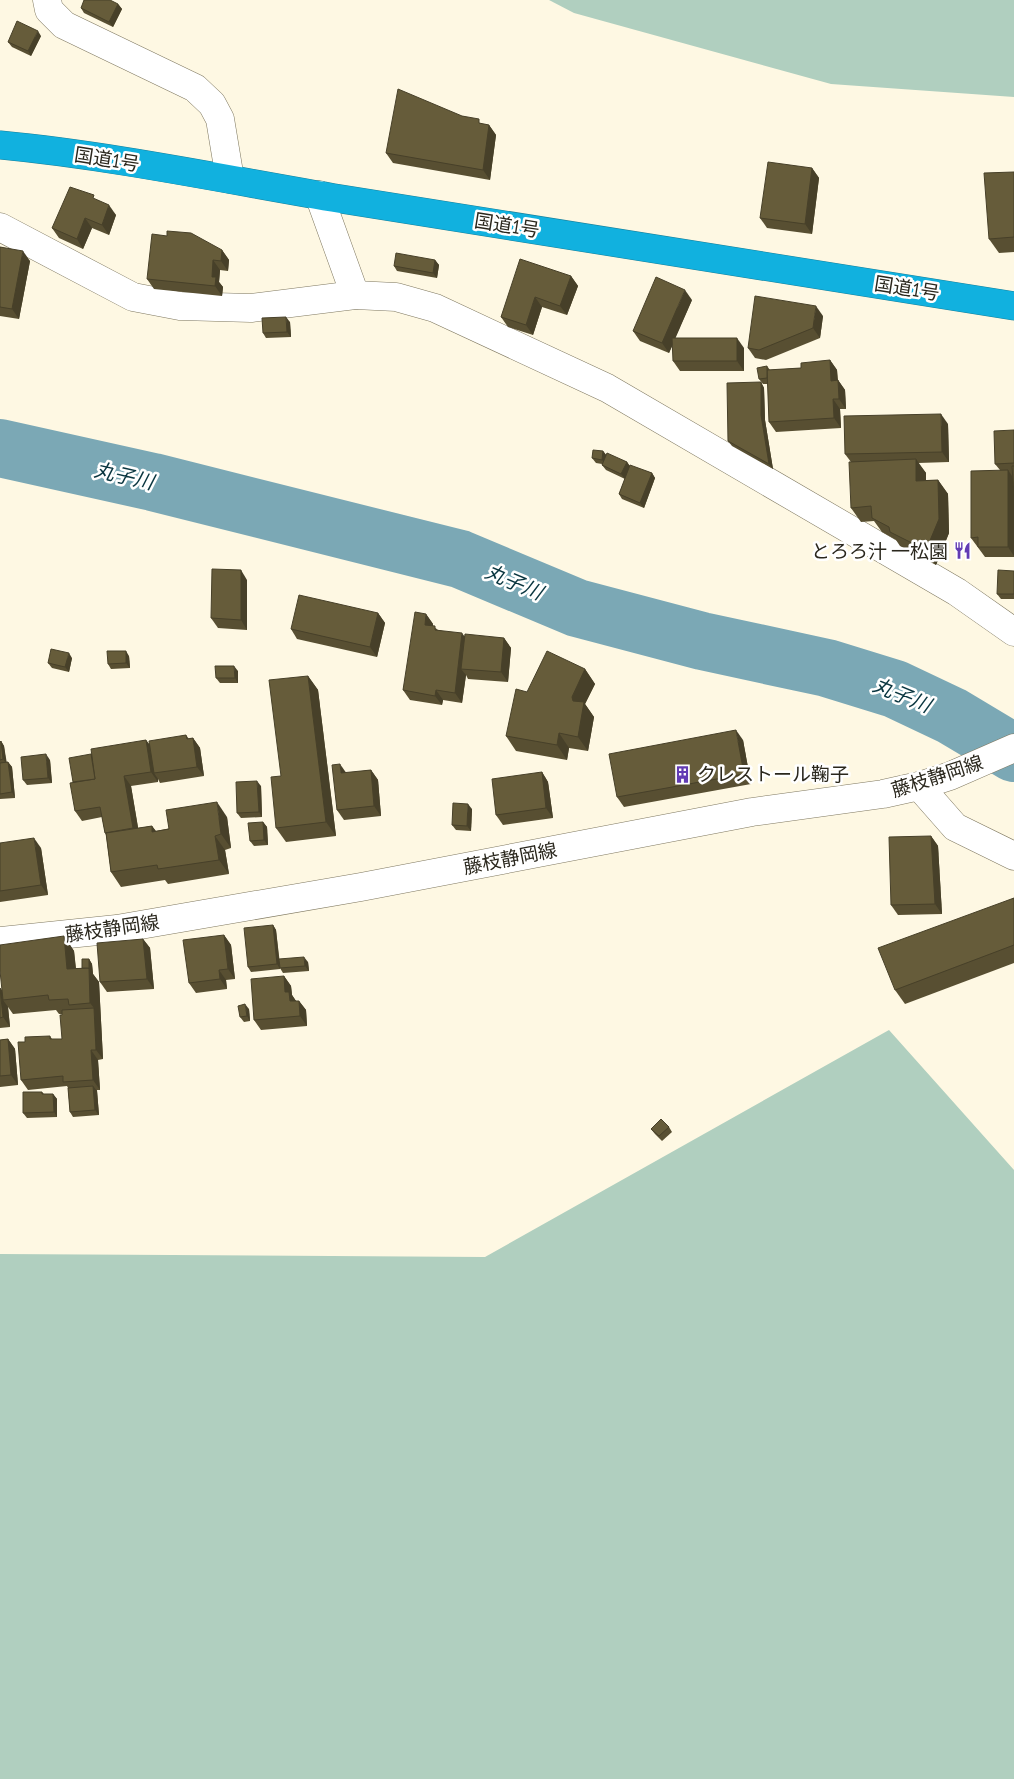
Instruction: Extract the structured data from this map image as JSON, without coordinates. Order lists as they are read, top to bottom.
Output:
{
  "streets": {
    "highway": ["国道1号"],
    "street": ["藤枝静岡線"]
  },
  "water": ["丸子川"],
  "places": {
    "restaurant": ["とろろ汁 一松園"],
    "building": ["クレストール鞠子"]
  }
}
